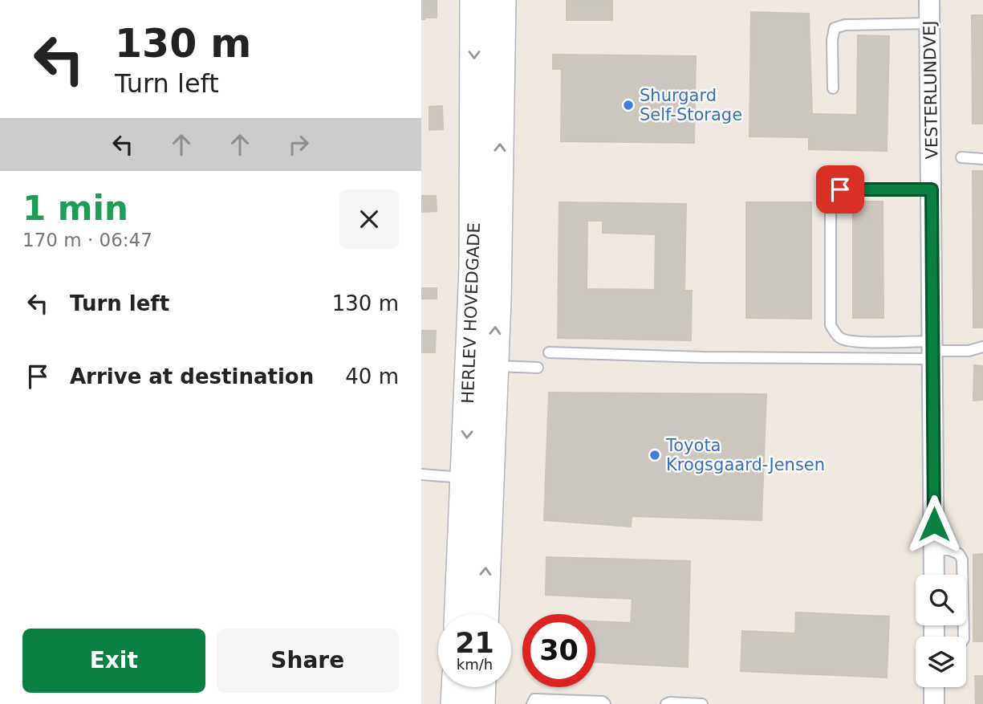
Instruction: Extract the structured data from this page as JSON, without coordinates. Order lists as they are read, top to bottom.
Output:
{
  "streets": {
    "main road": ["HERLEV HOVEDGADE"],
    "street": ["VESTERLUNDVEJ"]
  },
  "places": ["Shurgard Self-Storage", "Toyota Krogsgaard-Jensen"],
  "page": {
    "turn": ["130 m", "Turn left"],
    "heading": ["1 min", "170 m · 06:47"],
    "list": [
      {
        "name": "Turn left",
        "value": "130 m"
      },
      {
        "name": "Arrive at destination",
        "value": "40 m"
      }
    ],
    "speed": "21 km/h",
    "limit": "30",
    "buttons": ["Exit", "Share"]
  }
}
